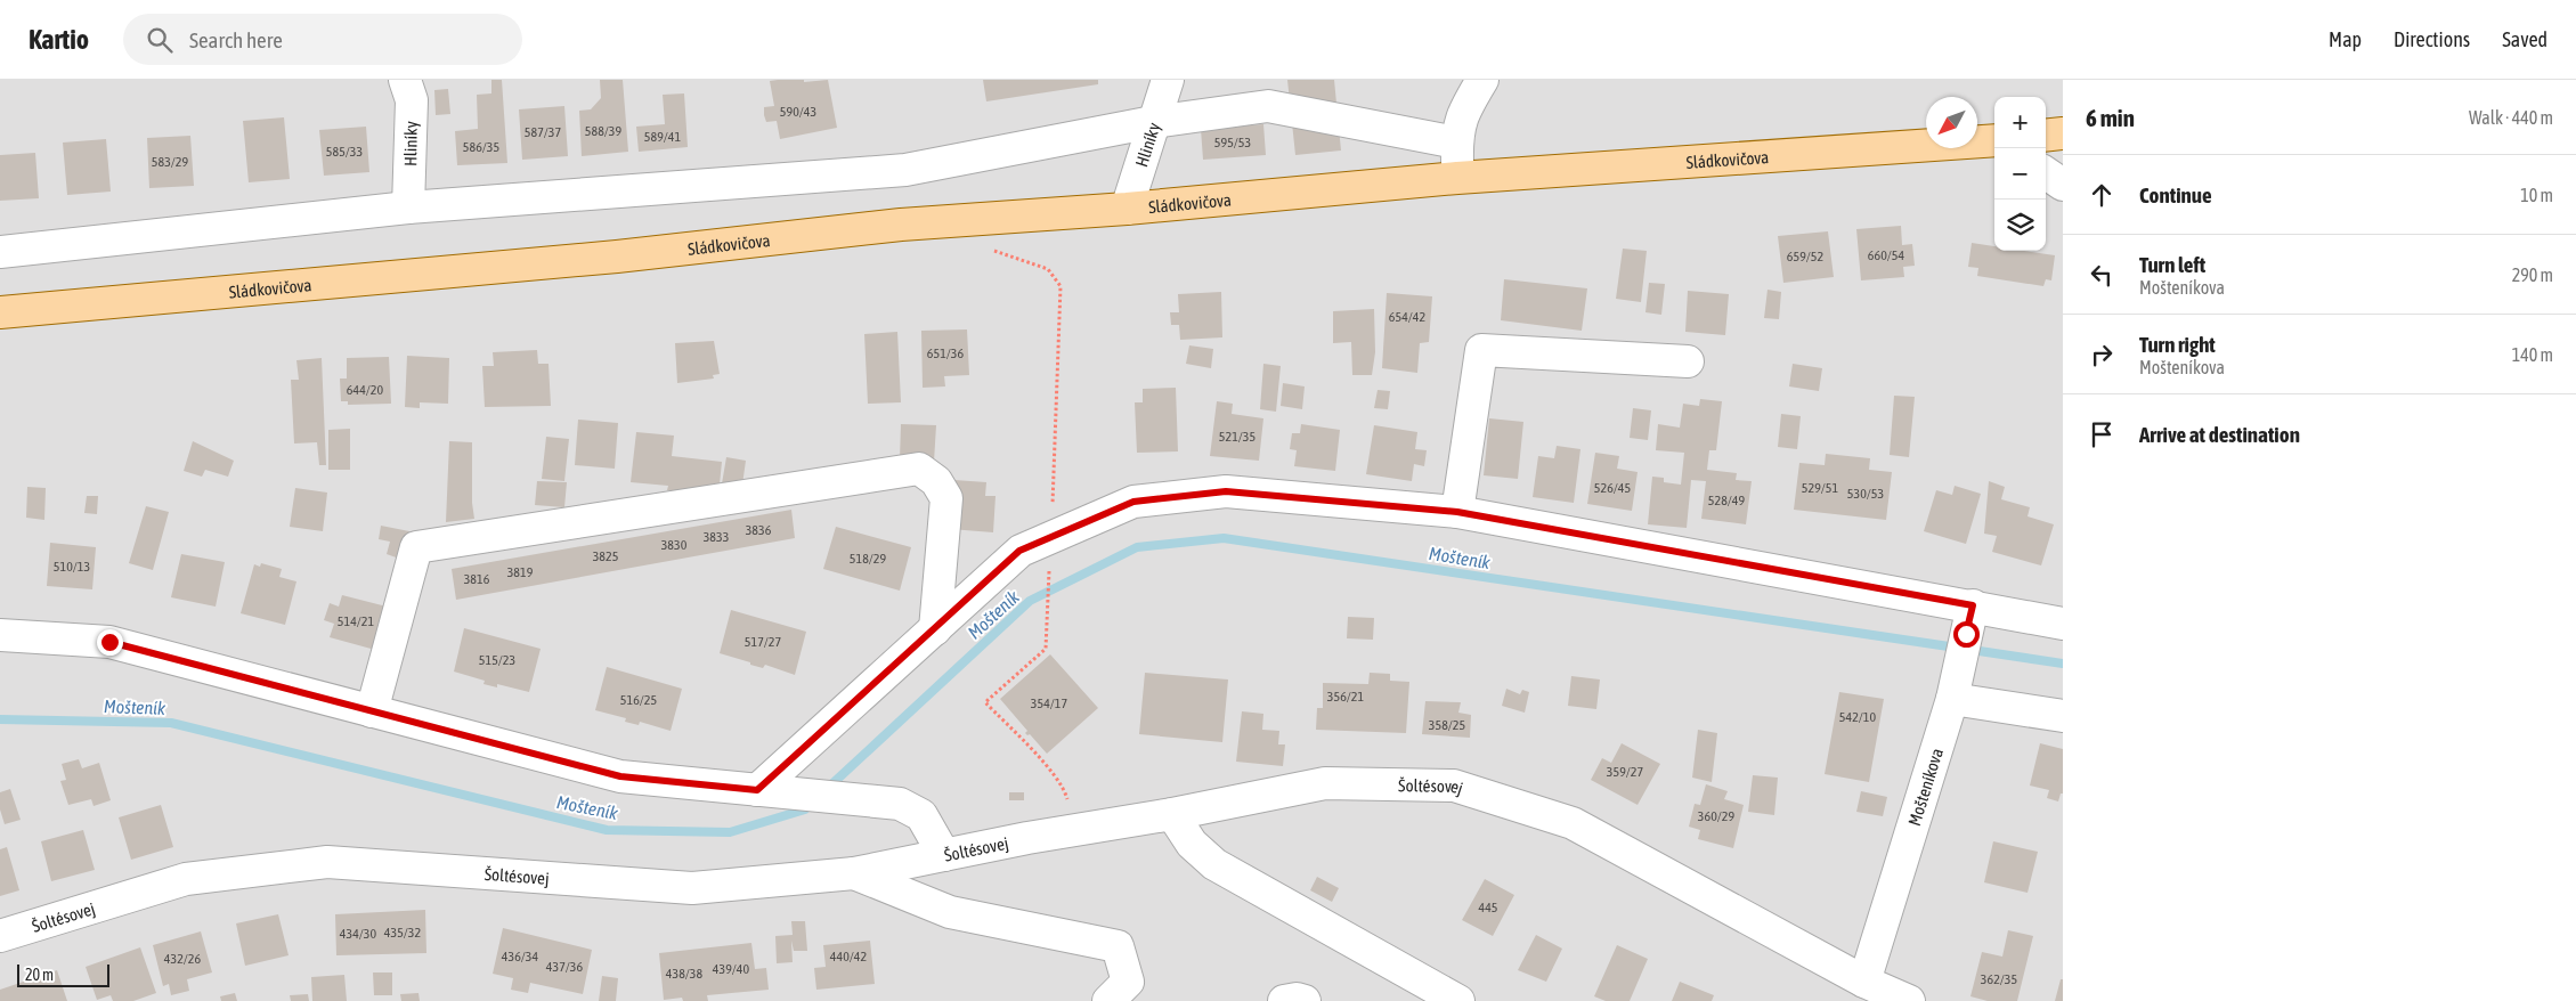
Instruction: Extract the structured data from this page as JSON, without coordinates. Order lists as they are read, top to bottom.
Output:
{
  "streets": {
    "main road": ["Sládkovičova"],
    "street": ["Hliníky", "Mošteníkova", "Šoltésovej"]
  },
  "crossings": [
    ["Hliníky", "Sládkovičova"],
    ["Mošteníkova", "Šoltésovej"]
  ],
  "water": ["Mošteník"],
  "house_numbers": [
    "590/43",
    "588/39",
    "587/37",
    "589/41",
    "595/53",
    "586/35",
    "585/33",
    "583/29",
    "660/54",
    "659/52",
    "654/42",
    "651/36",
    "644/20",
    "521/35",
    "526/45",
    "529/51",
    "530/53",
    "528/49",
    "3836",
    "3833",
    "3830",
    "3825",
    "518/29",
    "510/13",
    "3819",
    "3816",
    "514/21",
    "517/27",
    "515/23",
    "356/21",
    "516/25",
    "354/17",
    "542/10",
    "358/25",
    "359/27",
    "360/29",
    "445",
    "435/32",
    "434/30",
    "436/34",
    "440/42",
    "432/26",
    "437/36",
    "439/40",
    "438/38",
    "362/35"
  ],
  "scale_bar": "20 m",
  "north": "bottom left",
  "page": {
    "header": "Kartio",
    "search": "Search here",
    "nav": ["Map", "Directions", "Saved"],
    "heading": ["6 min", "Walk · 440 m"],
    "map_buttons": ["+", "−"],
    "list": [
      ["Continue", "10 m"],
      ["Turn left", "Mošteníkova", "290 m"],
      ["Turn right", "Mošteníkova", "140 m"],
      "Arrive at destination"
    ],
    "scale": "20 m"
  }
}
